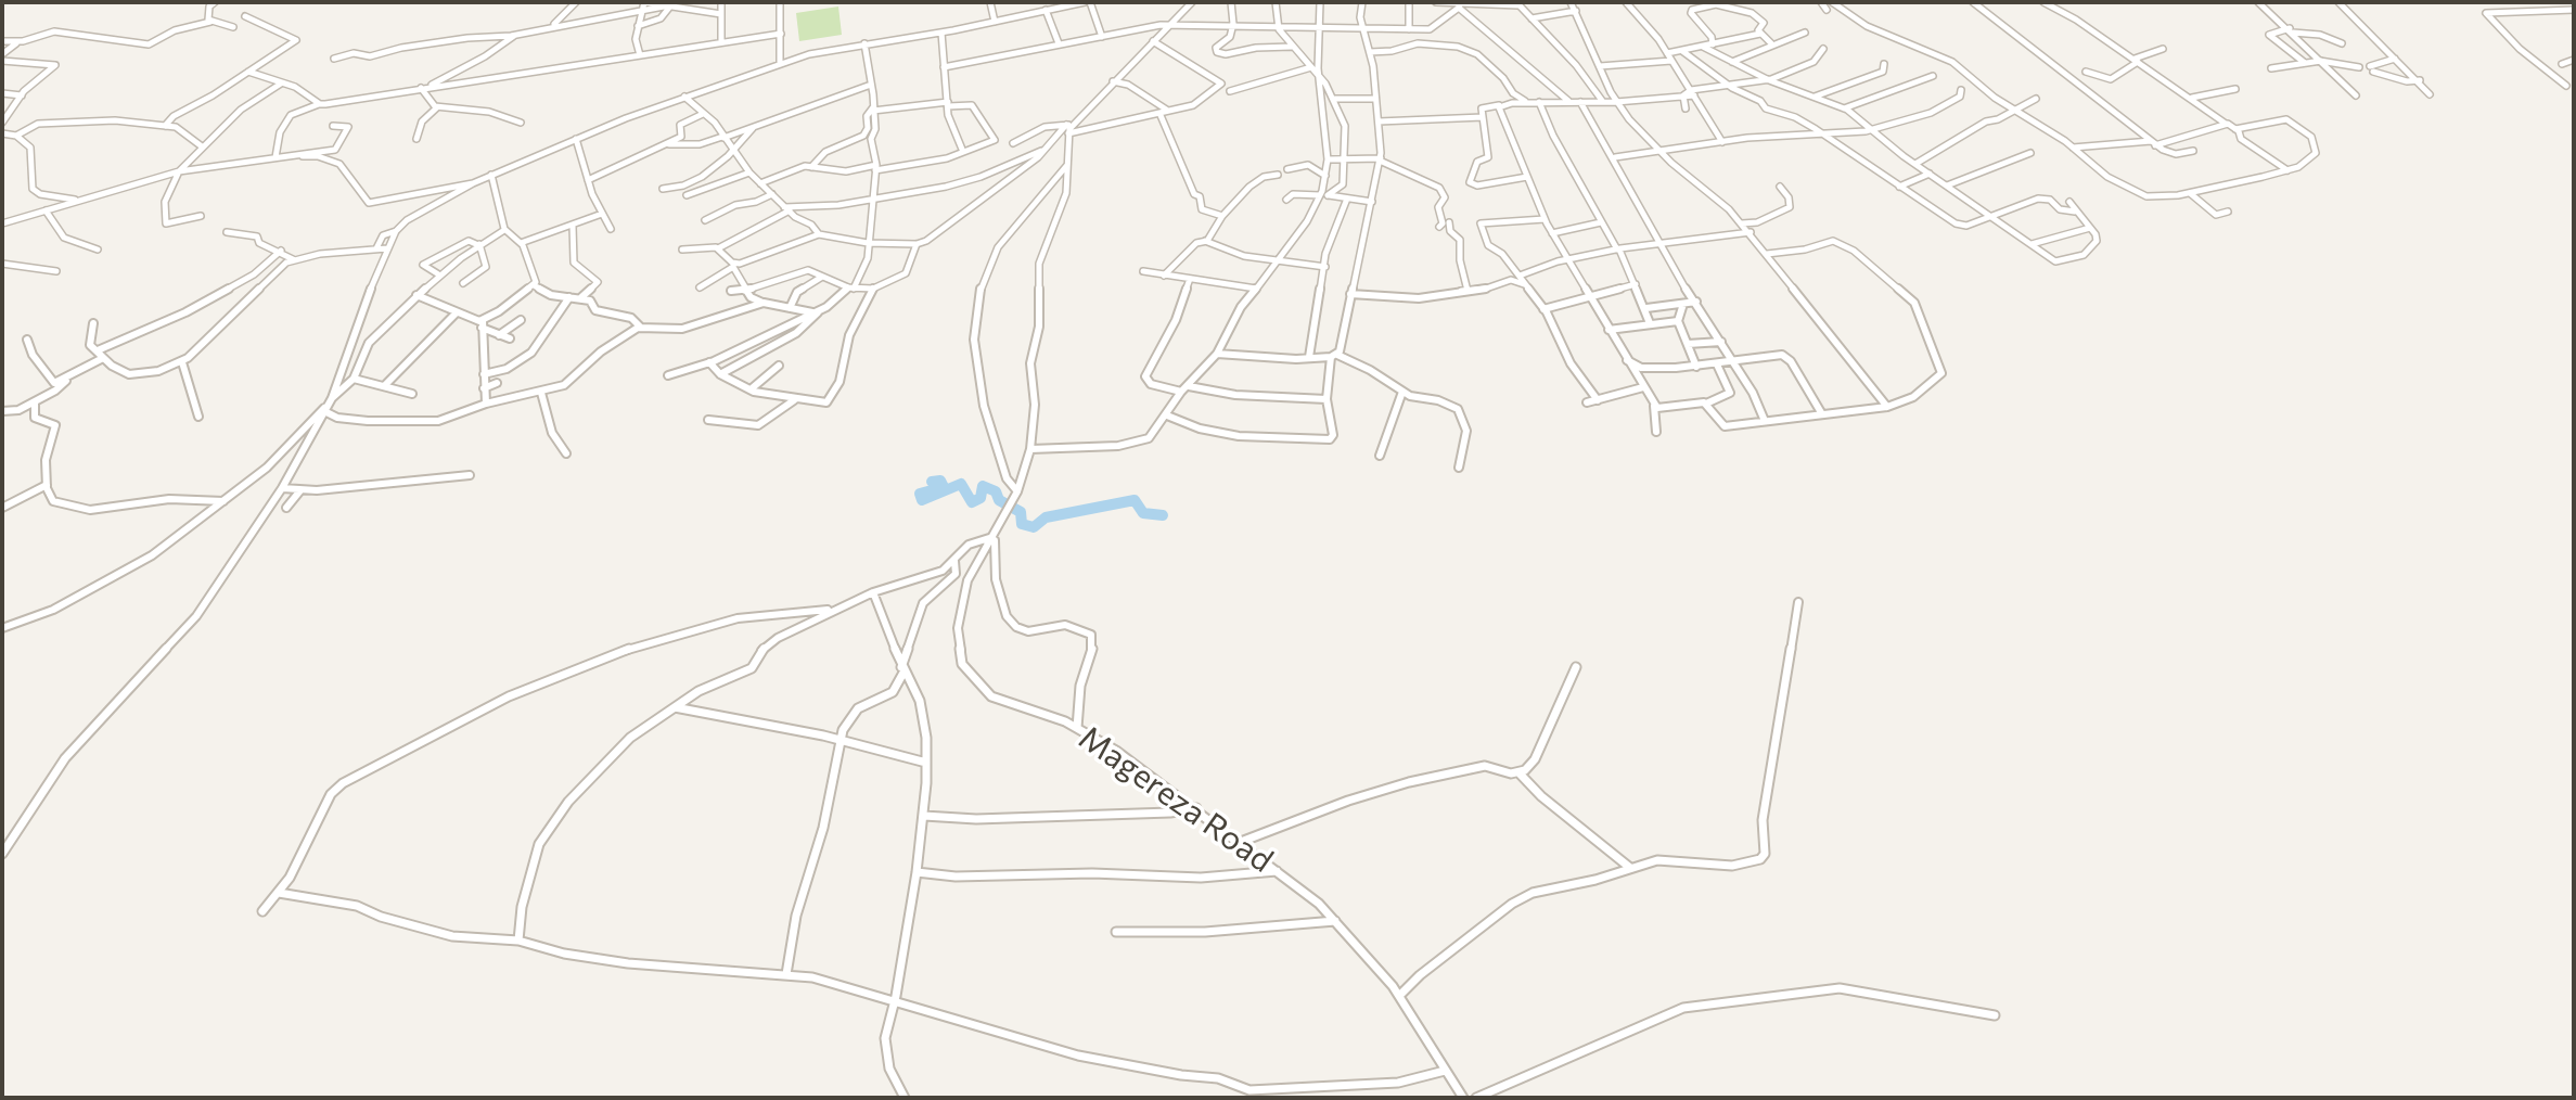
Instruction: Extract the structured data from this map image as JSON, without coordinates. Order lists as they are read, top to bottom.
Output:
{
  "streets": {
    "street": ["Magereza Road"]
  }
}
